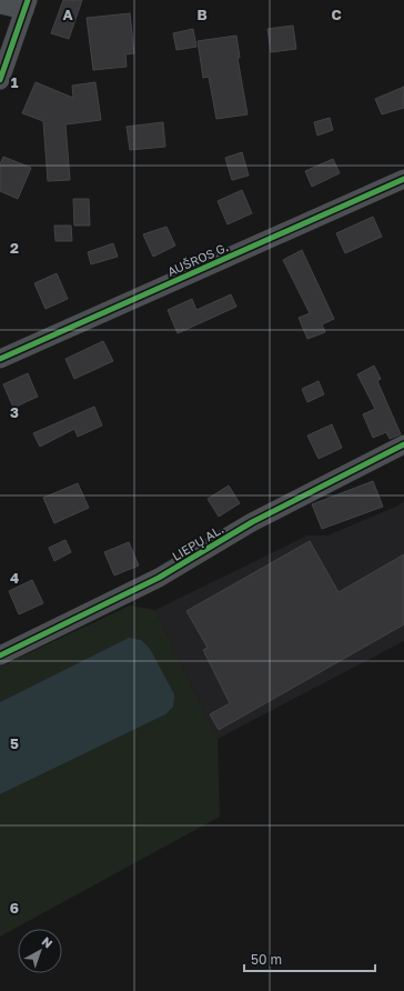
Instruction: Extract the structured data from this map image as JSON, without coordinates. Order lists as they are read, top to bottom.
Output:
{
  "streets": {
    "street": ["AUŠROS G.", "LIEPŲ AL."]
  },
  "scale_bar": "50 m",
  "north": "top right",
  "grid": {
    "columns": ["A", "B", "C"],
    "rows": [
      "1",
      "2",
      "3",
      "4",
      "5",
      "6"
    ]
  }
}
